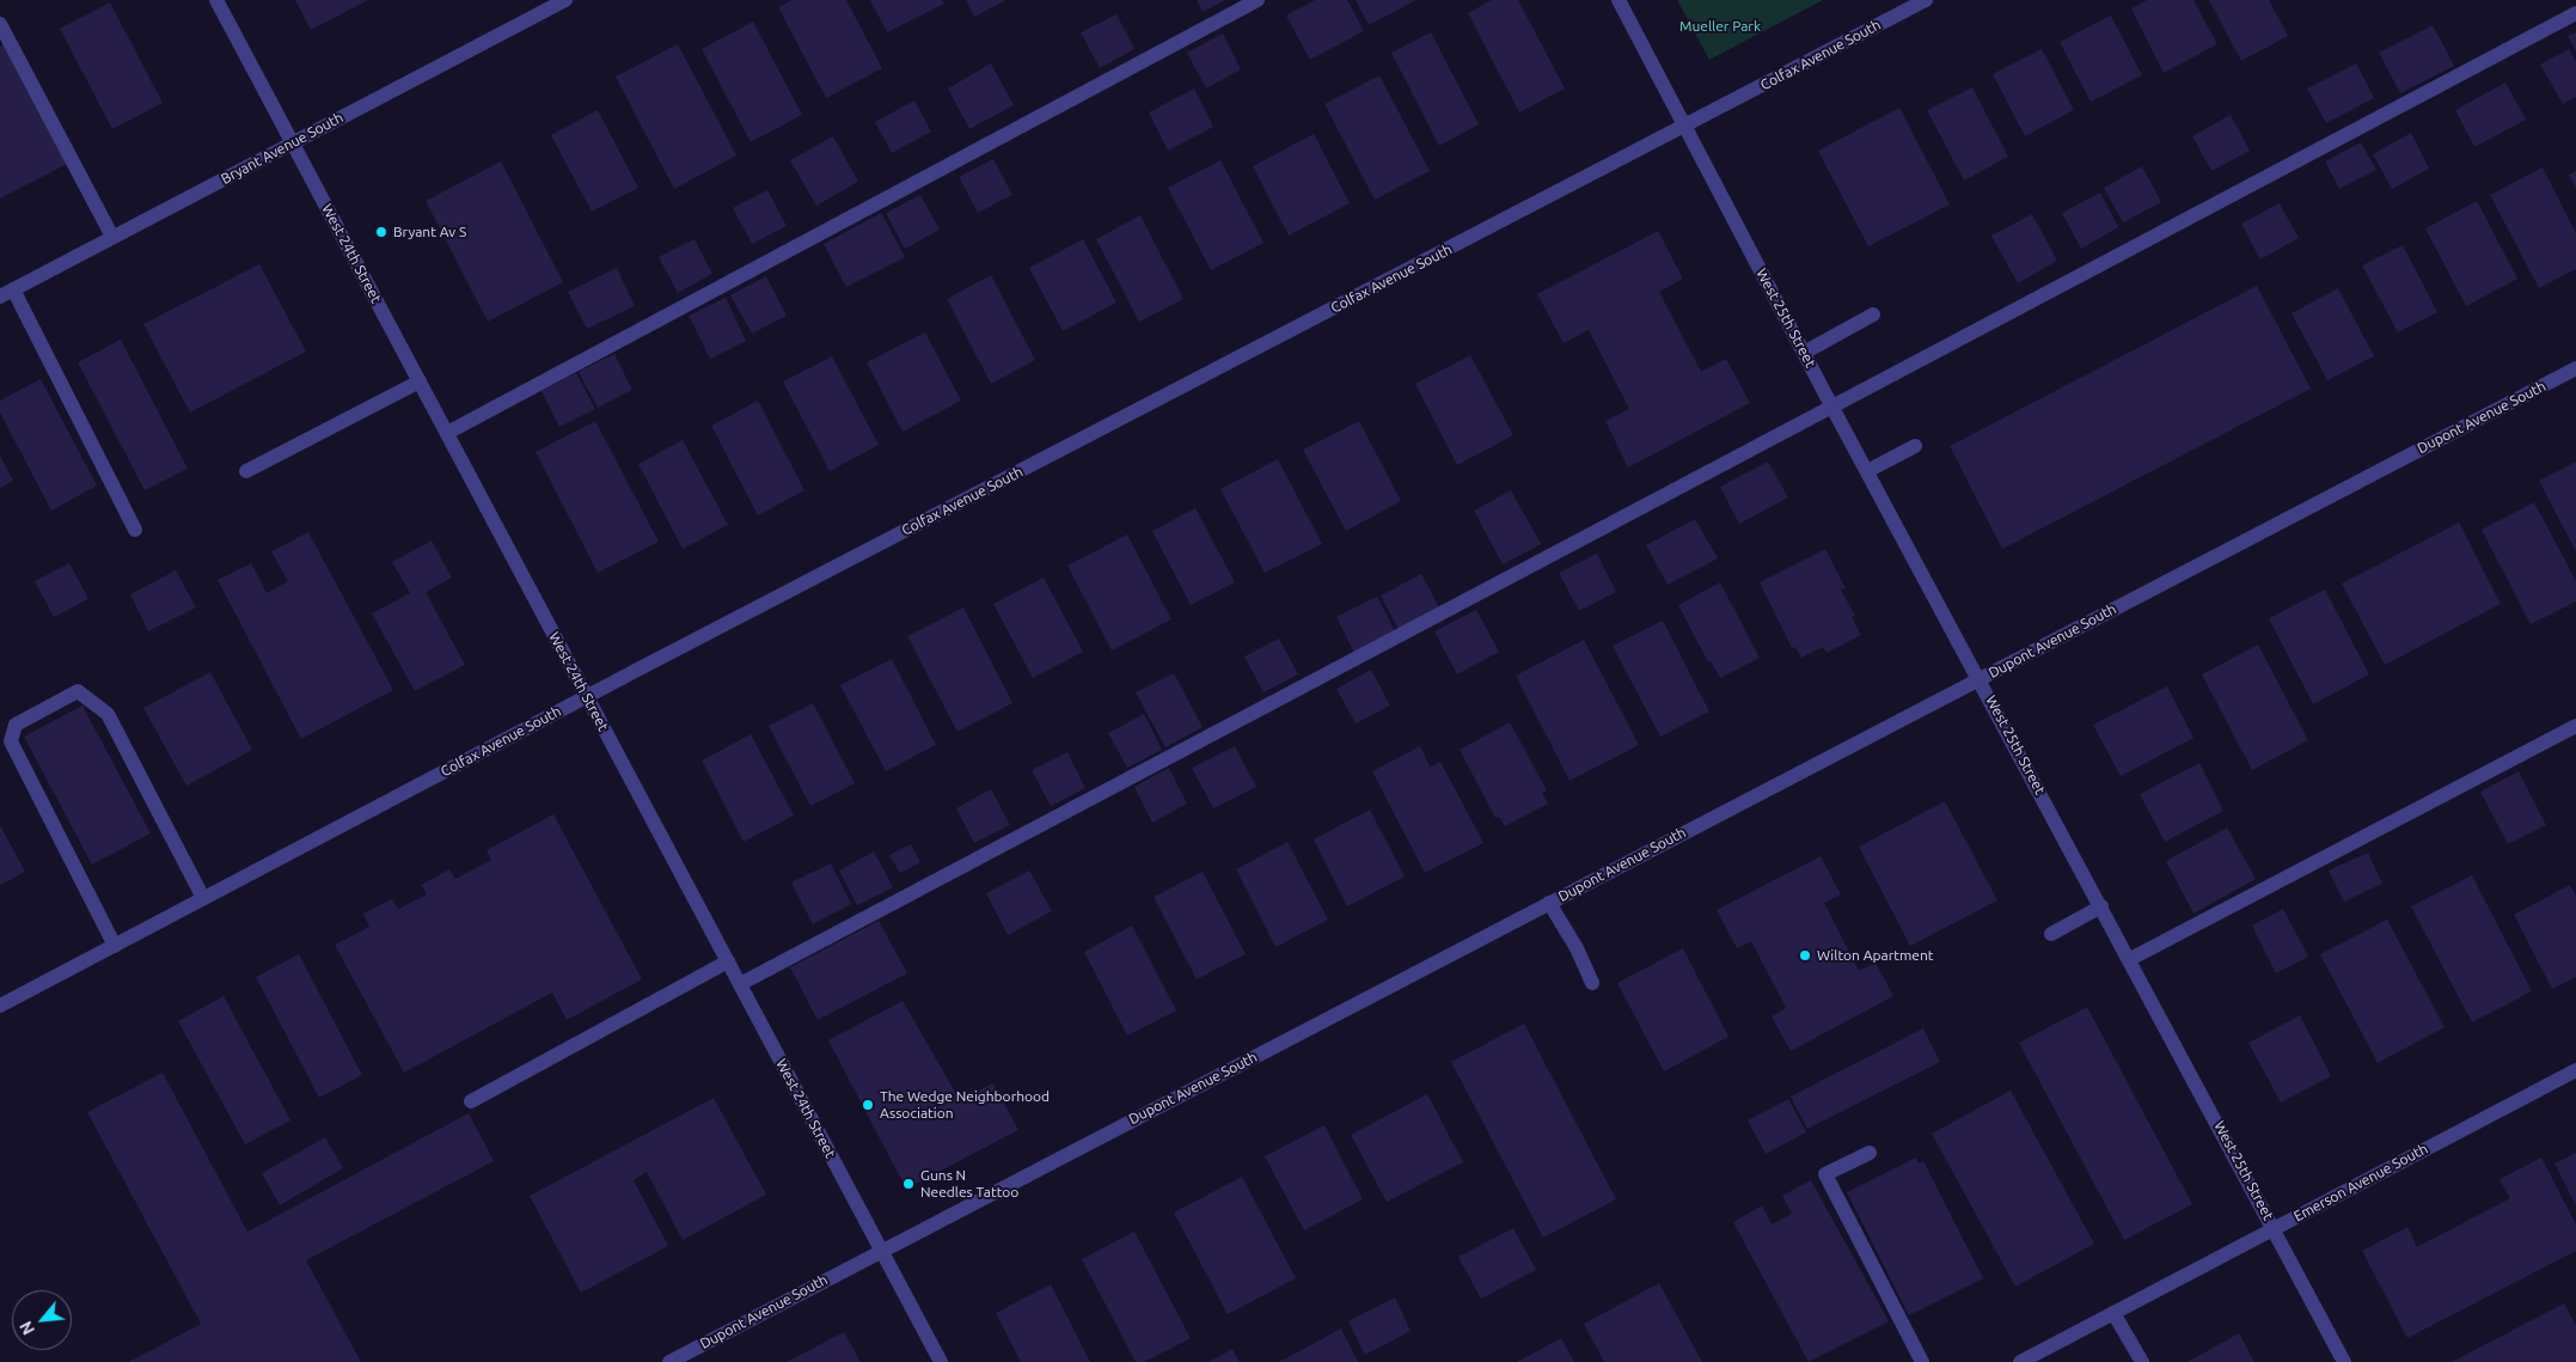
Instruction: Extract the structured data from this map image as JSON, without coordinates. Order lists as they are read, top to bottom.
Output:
{
  "streets": {
    "street": [
      "Colfax Avenue South",
      "Bryant Avenue South",
      "West 24th Street",
      "West 25th Street",
      "Dupont Avenue South",
      "Emerson Avenue South"
    ]
  },
  "crossings": [
    ["Colfax Avenue South", "West 24th Street"],
    ["Colfax Avenue South", "West 25th Street"],
    ["Bryant Avenue South", "West 24th Street"],
    ["West 24th Street", "Dupont Avenue South"],
    ["West 25th Street", "Dupont Avenue South"],
    ["West 25th Street", "Emerson Avenue South"]
  ],
  "parks": ["Mueller Park"],
  "places": [
    "Bryant Av S",
    "Wilton Apartment",
    "The Wedge Neighborhood Association",
    "Guns N Needles Tattoo"
  ],
  "north": "bottom left"
}
